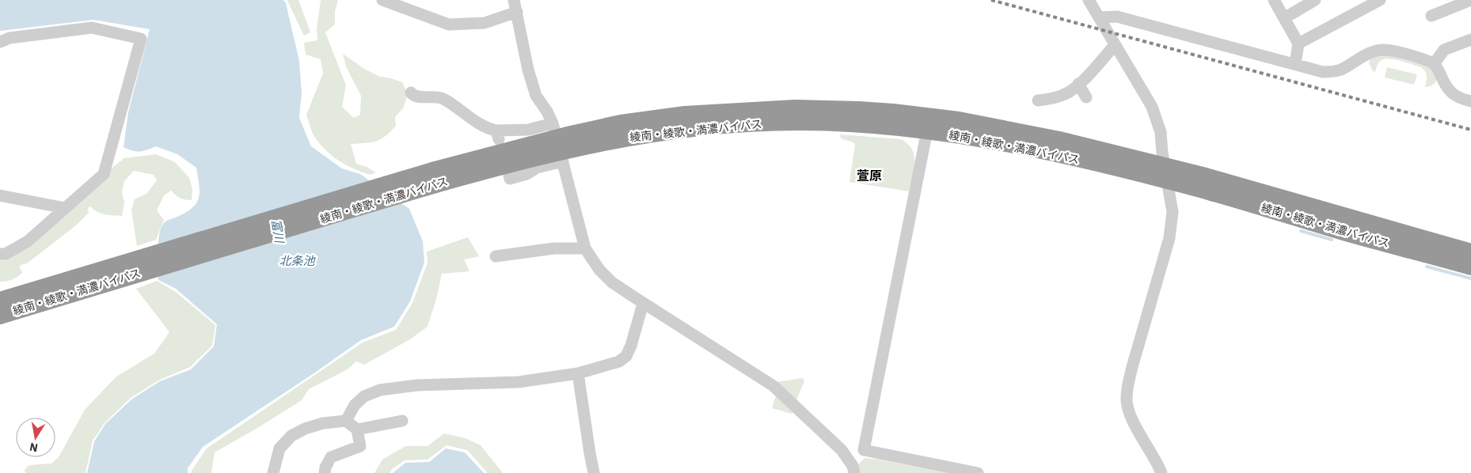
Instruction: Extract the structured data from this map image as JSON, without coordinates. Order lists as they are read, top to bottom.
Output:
{
  "streets": {
    "highway": ["綾南・綾歌・満濃バイパス"]
  },
  "districts": ["萱原"],
  "water": ["富川", "北条池"],
  "north": "bottom"
}
